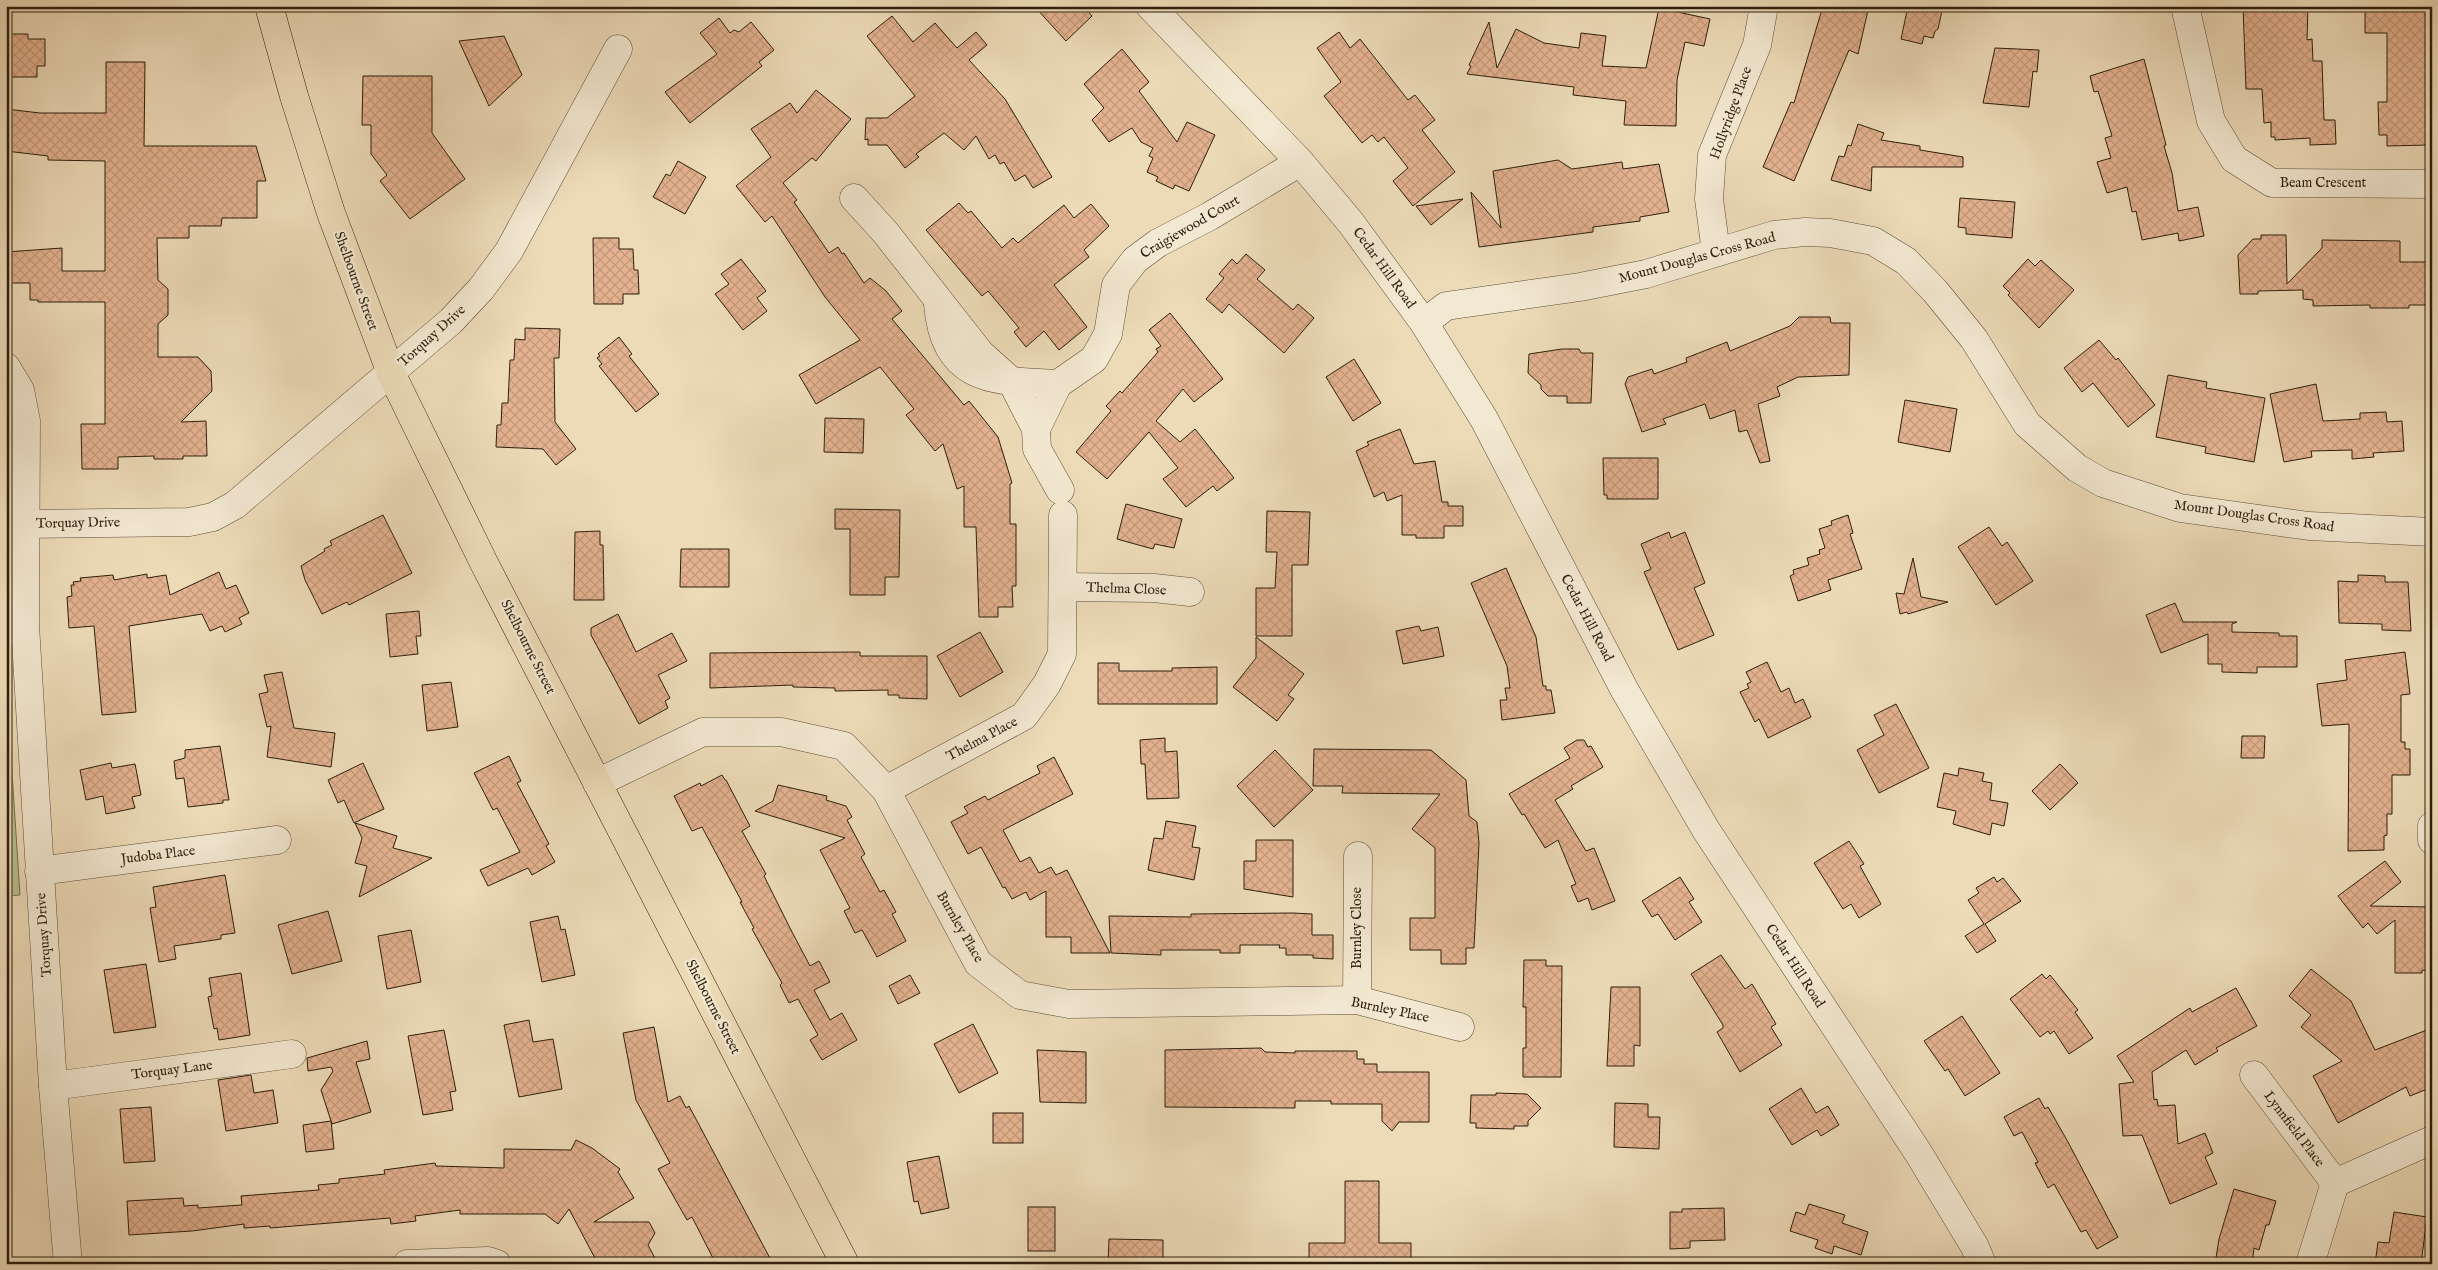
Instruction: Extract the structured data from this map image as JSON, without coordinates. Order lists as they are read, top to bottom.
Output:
{
  "streets": {
    "main road": ["Shelbourne Street"],
    "street": [
      "Hollyridge Place",
      "Beam Crescent",
      "Craigiewood Court",
      "Mount Douglas Cross Road",
      "Cedar Hill Road",
      "Torquay Drive",
      "Thelma Close",
      "Thelma Place",
      "Judoba Place",
      "Burnley Place",
      "Burnley Close",
      "Torquay Lane",
      "Lynnfield Place"
    ]
  },
  "crossings": [
    ["Hollyridge Place", "Mount Douglas Cross Road"],
    ["Craigiewood Court", "Cedar Hill Road"],
    ["Craigiewood Court", "Thelma Place"],
    ["Mount Douglas Cross Road", "Cedar Hill Road"],
    ["Shelbourne Street", "Torquay Drive"],
    ["Shelbourne Street", "Burnley Place"],
    ["Torquay Drive", "Judoba Place"],
    ["Torquay Drive", "Torquay Lane"],
    ["Thelma Close", "Thelma Place"],
    ["Thelma Place", "Burnley Place"],
    ["Burnley Place", "Burnley Close"]
  ]
}
